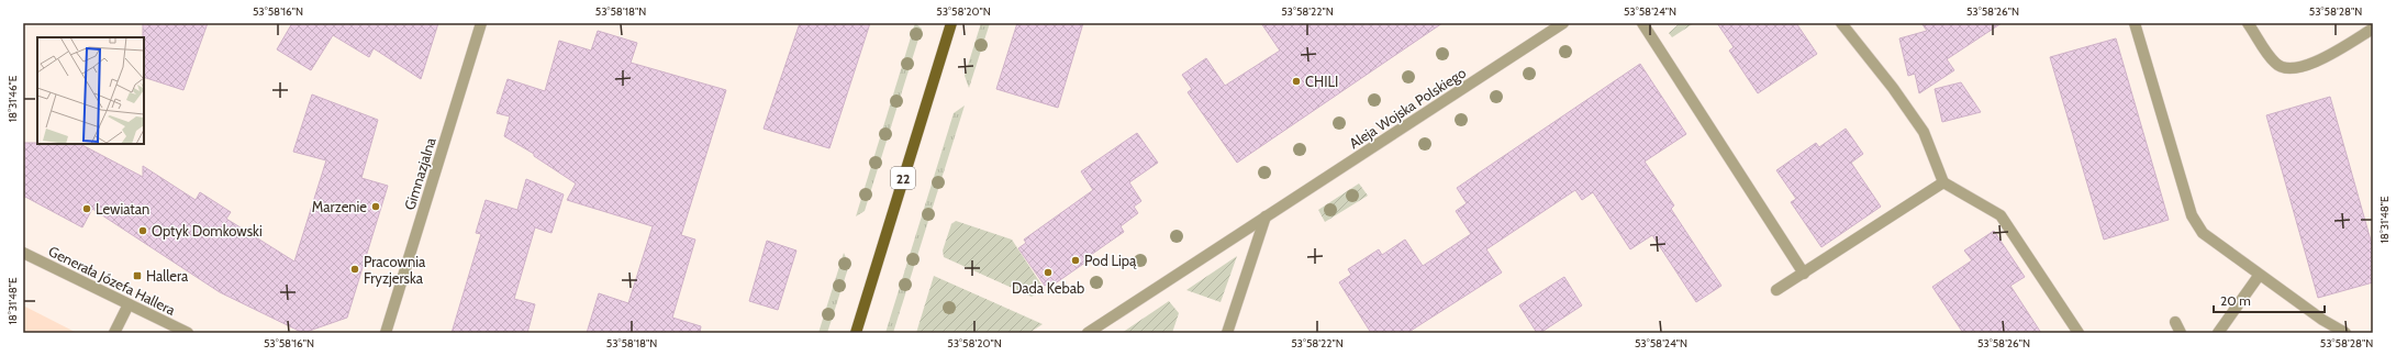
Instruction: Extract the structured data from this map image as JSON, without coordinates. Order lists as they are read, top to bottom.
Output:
{
  "streets": {
    "main road": ["22"],
    "street": ["Aleja Wojska Polskiego", "Gimnazjalna", "Generała Józefa Hallera"]
  },
  "places": {
    "other": [
      "CHILI",
      "Marzenie",
      "Lewiatan",
      "Optyk Domkowski",
      "Pod Lipą",
      "Pracownia Fryzjerska",
      "Dada Kebab"
    ],
    "transit": ["Hallera"]
  },
  "scale_bar": "20 m",
  "coordinates": [
    "53°58'16\"N",
    "53°58'18\"N",
    "53°58'20\"N",
    "53°58'22\"N",
    "53°58'24\"N",
    "53°58'26\"N",
    "53°58'28\"N",
    "18°31'46\"E",
    "18°31'48\"E"
  ]
}
